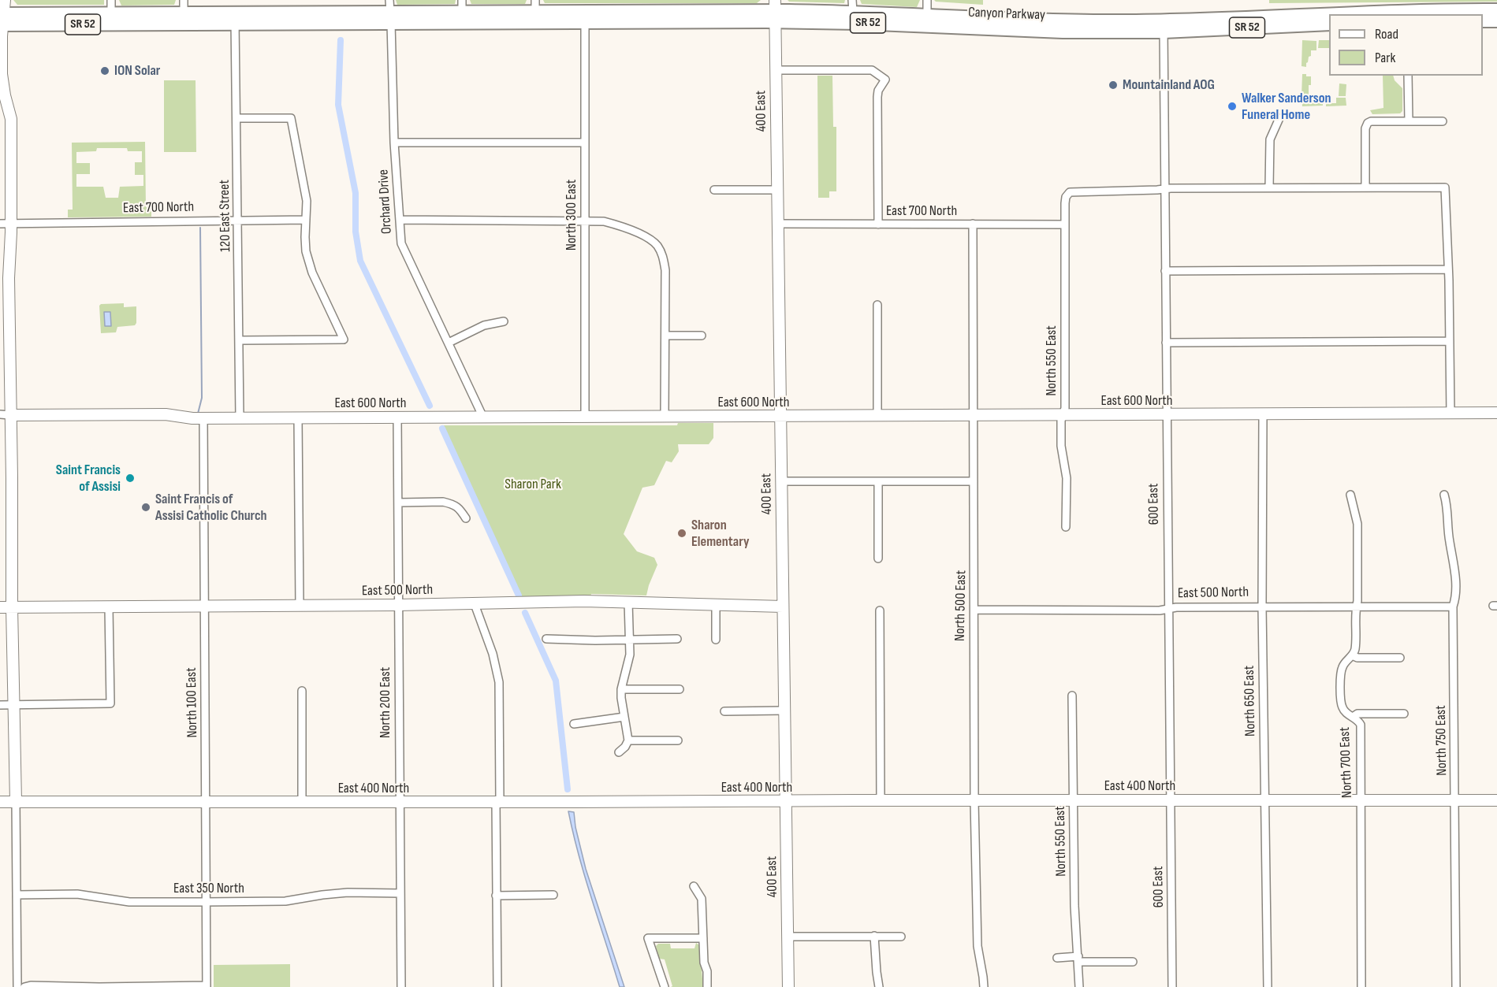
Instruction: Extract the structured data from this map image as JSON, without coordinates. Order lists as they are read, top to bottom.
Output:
{
  "streets": {
    "highway": ["Canyon Parkway", "SR 52"],
    "street": [
      "400 East",
      "Orchard Drive",
      "East 700 North",
      "North 300 East",
      "120 East Street",
      "North 550 East",
      "East 600 North",
      "600 East",
      "East 500 North",
      "North 500 East",
      "North 650 East",
      "North 100 East",
      "North 200 East",
      "North 750 East",
      "North 700 East",
      "East 400 North",
      "East 350 North"
    ]
  },
  "crossings": [
    ["Canyon Parkway", "400 East"],
    ["Canyon Parkway", "Orchard Drive"],
    ["Canyon Parkway", "North 300 East"],
    ["Canyon Parkway", "120 East Street"],
    ["Canyon Parkway", "600 East"],
    ["400 East", "East 700 North"],
    ["400 East", "East 600 North"],
    ["400 East", "East 500 North"],
    ["400 East", "East 400 North"],
    ["Orchard Drive", "East 600 North"],
    ["East 700 North", "120 East Street"],
    ["East 700 North", "North 550 East"],
    ["East 700 North", "North 500 East"],
    ["North 300 East", "East 600 North"],
    ["120 East Street", "East 600 North"],
    ["North 550 East", "East 600 North"],
    ["North 550 East", "600 East"],
    ["North 550 East", "East 400 North"],
    ["East 600 North", "600 East"],
    ["East 600 North", "North 500 East"],
    ["East 600 North", "North 650 East"],
    ["East 600 North", "North 100 East"],
    ["East 600 North", "North 200 East"],
    ["600 East", "East 500 North"],
    ["600 East", "East 400 North"],
    ["East 500 North", "North 500 East"],
    ["East 500 North", "North 650 East"],
    ["East 500 North", "North 100 East"],
    ["East 500 North", "North 200 East"],
    ["East 500 North", "North 750 East"],
    ["East 500 North", "North 700 East"],
    ["North 500 East", "East 400 North"],
    ["North 650 East", "East 400 North"],
    ["North 100 East", "East 400 North"],
    ["North 100 East", "East 350 North"],
    ["North 200 East", "East 400 North"],
    ["North 200 East", "East 350 North"],
    ["North 750 East", "East 400 North"],
    ["North 700 East", "East 400 North"]
  ],
  "parks": ["Sharon Park"],
  "places": [
    "ION Solar",
    "Mountainland AOG",
    "Walker Sanderson Funeral Home",
    "Saint Francis of Assisi",
    "Saint Francis of Assisi Catholic Church",
    "Sharon Elementary"
  ],
  "legend": ["Road", "Park"]
}
